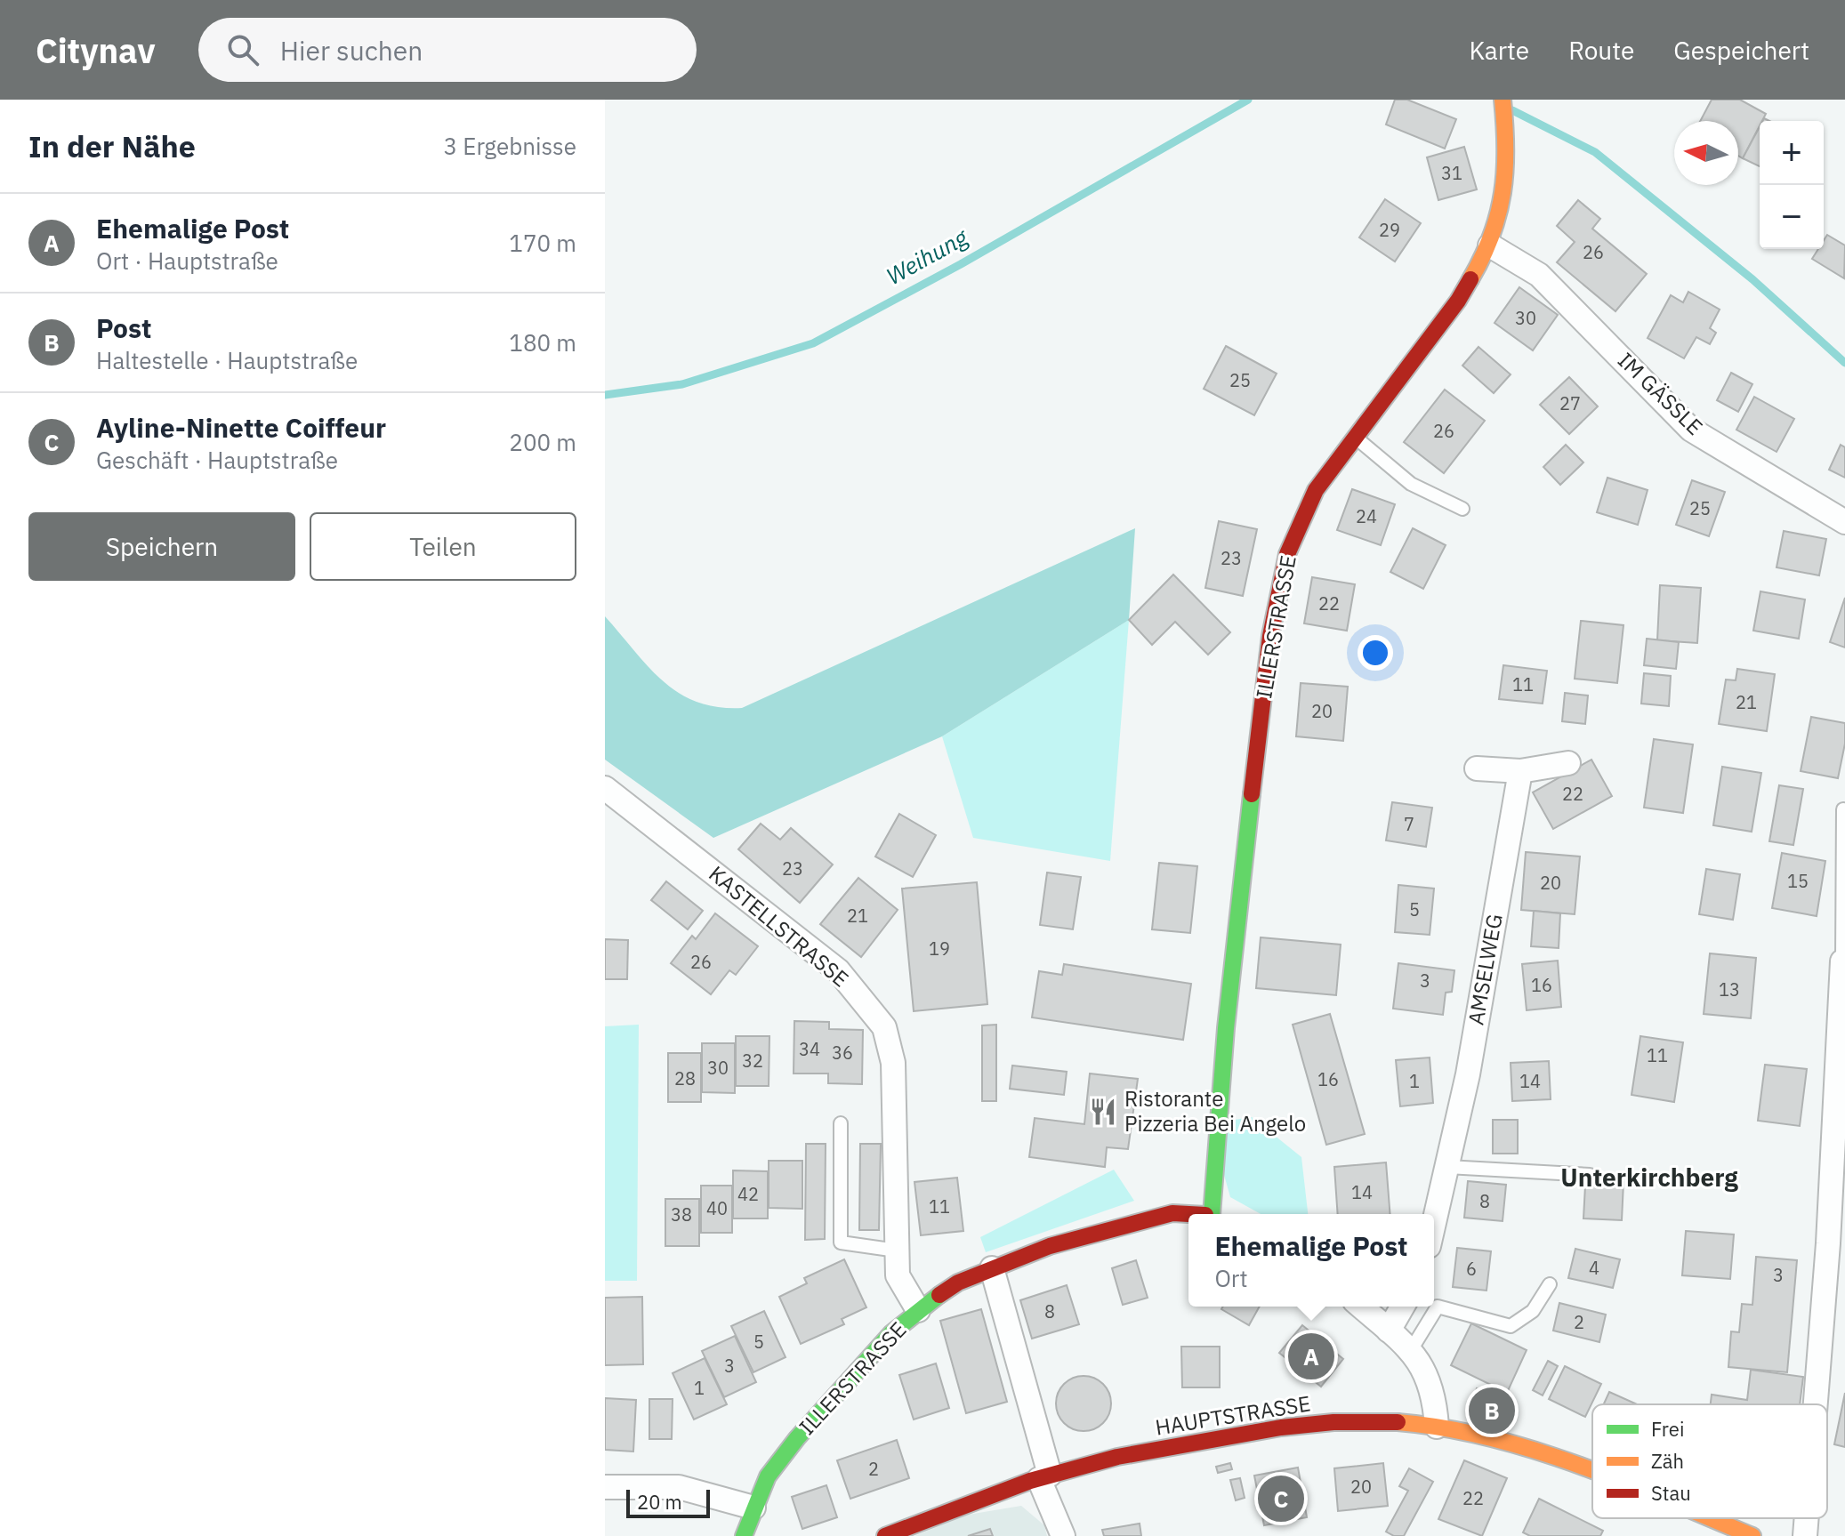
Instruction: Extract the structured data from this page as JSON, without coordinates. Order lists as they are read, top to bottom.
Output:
{
  "streets": {
    "street": [
      "IM GÄSSLE",
      "ILLERSTRASSE",
      "KASTELLSTRASSE",
      "AMSELWEG",
      "HAUPTSTRASSE"
    ]
  },
  "crossings": [
    ["IM GÄSSLE", "ILLERSTRASSE"],
    ["ILLERSTRASSE", "KASTELLSTRASSE"]
  ],
  "districts": ["Unterkirchberg"],
  "water": ["Weihung"],
  "places": {
    "restaurant": ["Ristorante Pizzeria Bei Angelo"]
  },
  "house_numbers": [
    "31",
    "29",
    "26",
    "30",
    "25",
    "27",
    "26",
    "25",
    "24",
    "23",
    "22",
    "11",
    "21",
    "20",
    "22",
    "7",
    "23",
    "15",
    "20",
    "5",
    "21",
    "19",
    "26",
    "3",
    "16",
    "13",
    "34",
    "36",
    "11",
    "32",
    "30",
    "28",
    "16",
    "1",
    "14",
    "14",
    "42",
    "8",
    "11",
    "40",
    "38",
    "4",
    "6",
    "3",
    "8",
    "2",
    "5",
    "3",
    "1",
    "2",
    "20",
    "22"
  ],
  "legend": ["Frei", "Zäh", "Stau"],
  "scale_bar": "20 m",
  "north": "left",
  "page": {
    "header": "Citynav",
    "search": "Hier suchen",
    "nav": ["Karte", "Route", "Gespeichert"],
    "heading": ["In der Nähe", "3 Ergebnisse"],
    "map_buttons": ["+", "−"],
    "list": [
      {
        "mark": "A",
        "name": "Ehemalige Post",
        "note": "Ort · Hauptstraße",
        "value": "170 m"
      },
      {
        "mark": "B",
        "name": "Post",
        "note": "Haltestelle · Hauptstraße",
        "value": "180 m"
      },
      {
        "mark": "C",
        "name": "Ayline-Ninette Coiffeur",
        "note": "Geschäft · Hauptstraße",
        "value": "200 m"
      }
    ],
    "buttons": ["Speichern", "Teilen"],
    "popup": ["Ehemalige Post", "Ort"],
    "pins": ["A", "B", "C"],
    "scale": "20 m"
  }
}
